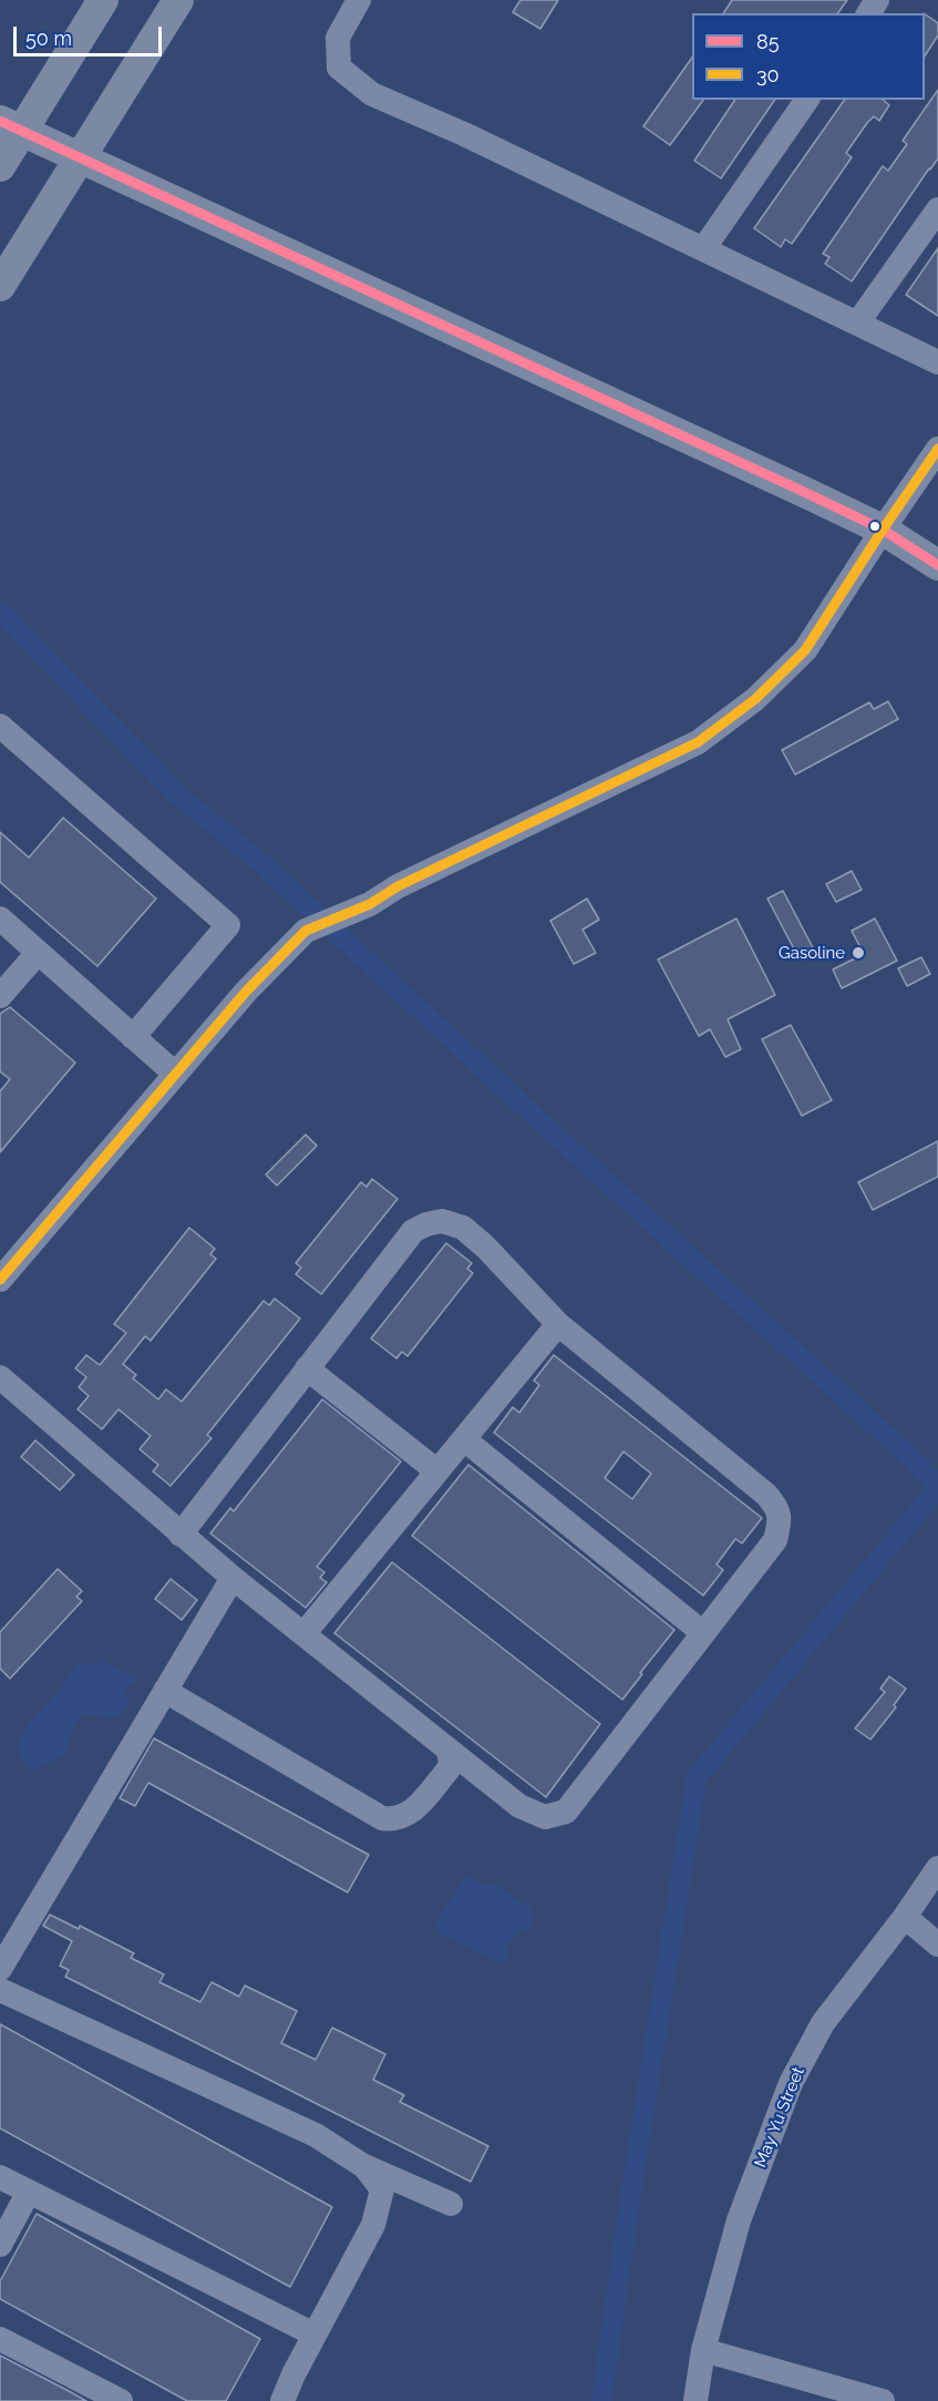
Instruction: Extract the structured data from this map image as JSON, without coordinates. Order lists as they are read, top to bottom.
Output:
{
  "streets": {
    "street": ["May Yu Street"]
  },
  "places": ["Gasoline"],
  "lines": ["transit line 85", "transit line 30"],
  "legend": ["85", "30"],
  "scale_bar": "50 m"
}
